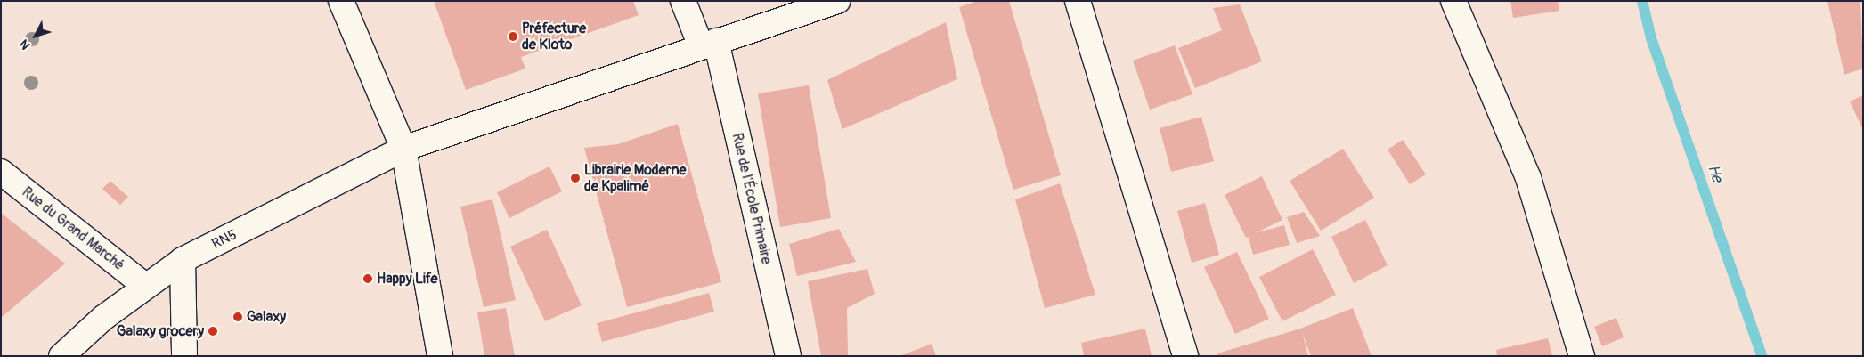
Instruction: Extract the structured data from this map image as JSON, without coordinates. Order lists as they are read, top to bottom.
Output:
{
  "streets": {
    "street": ["Rue de l'École Primaire", "Rue du Grand Marché", "RN5"]
  },
  "crossings": [
    ["Rue de l'École Primaire", "RN5"],
    ["Rue du Grand Marché", "RN5"]
  ],
  "water": ["He"],
  "places": [
    "Préfecture de Kloto",
    "Librairie Moderne de Kpalimé",
    "Happy Life",
    "Galaxy",
    "Galaxy grocery"
  ],
  "north": "bottom left"
}
